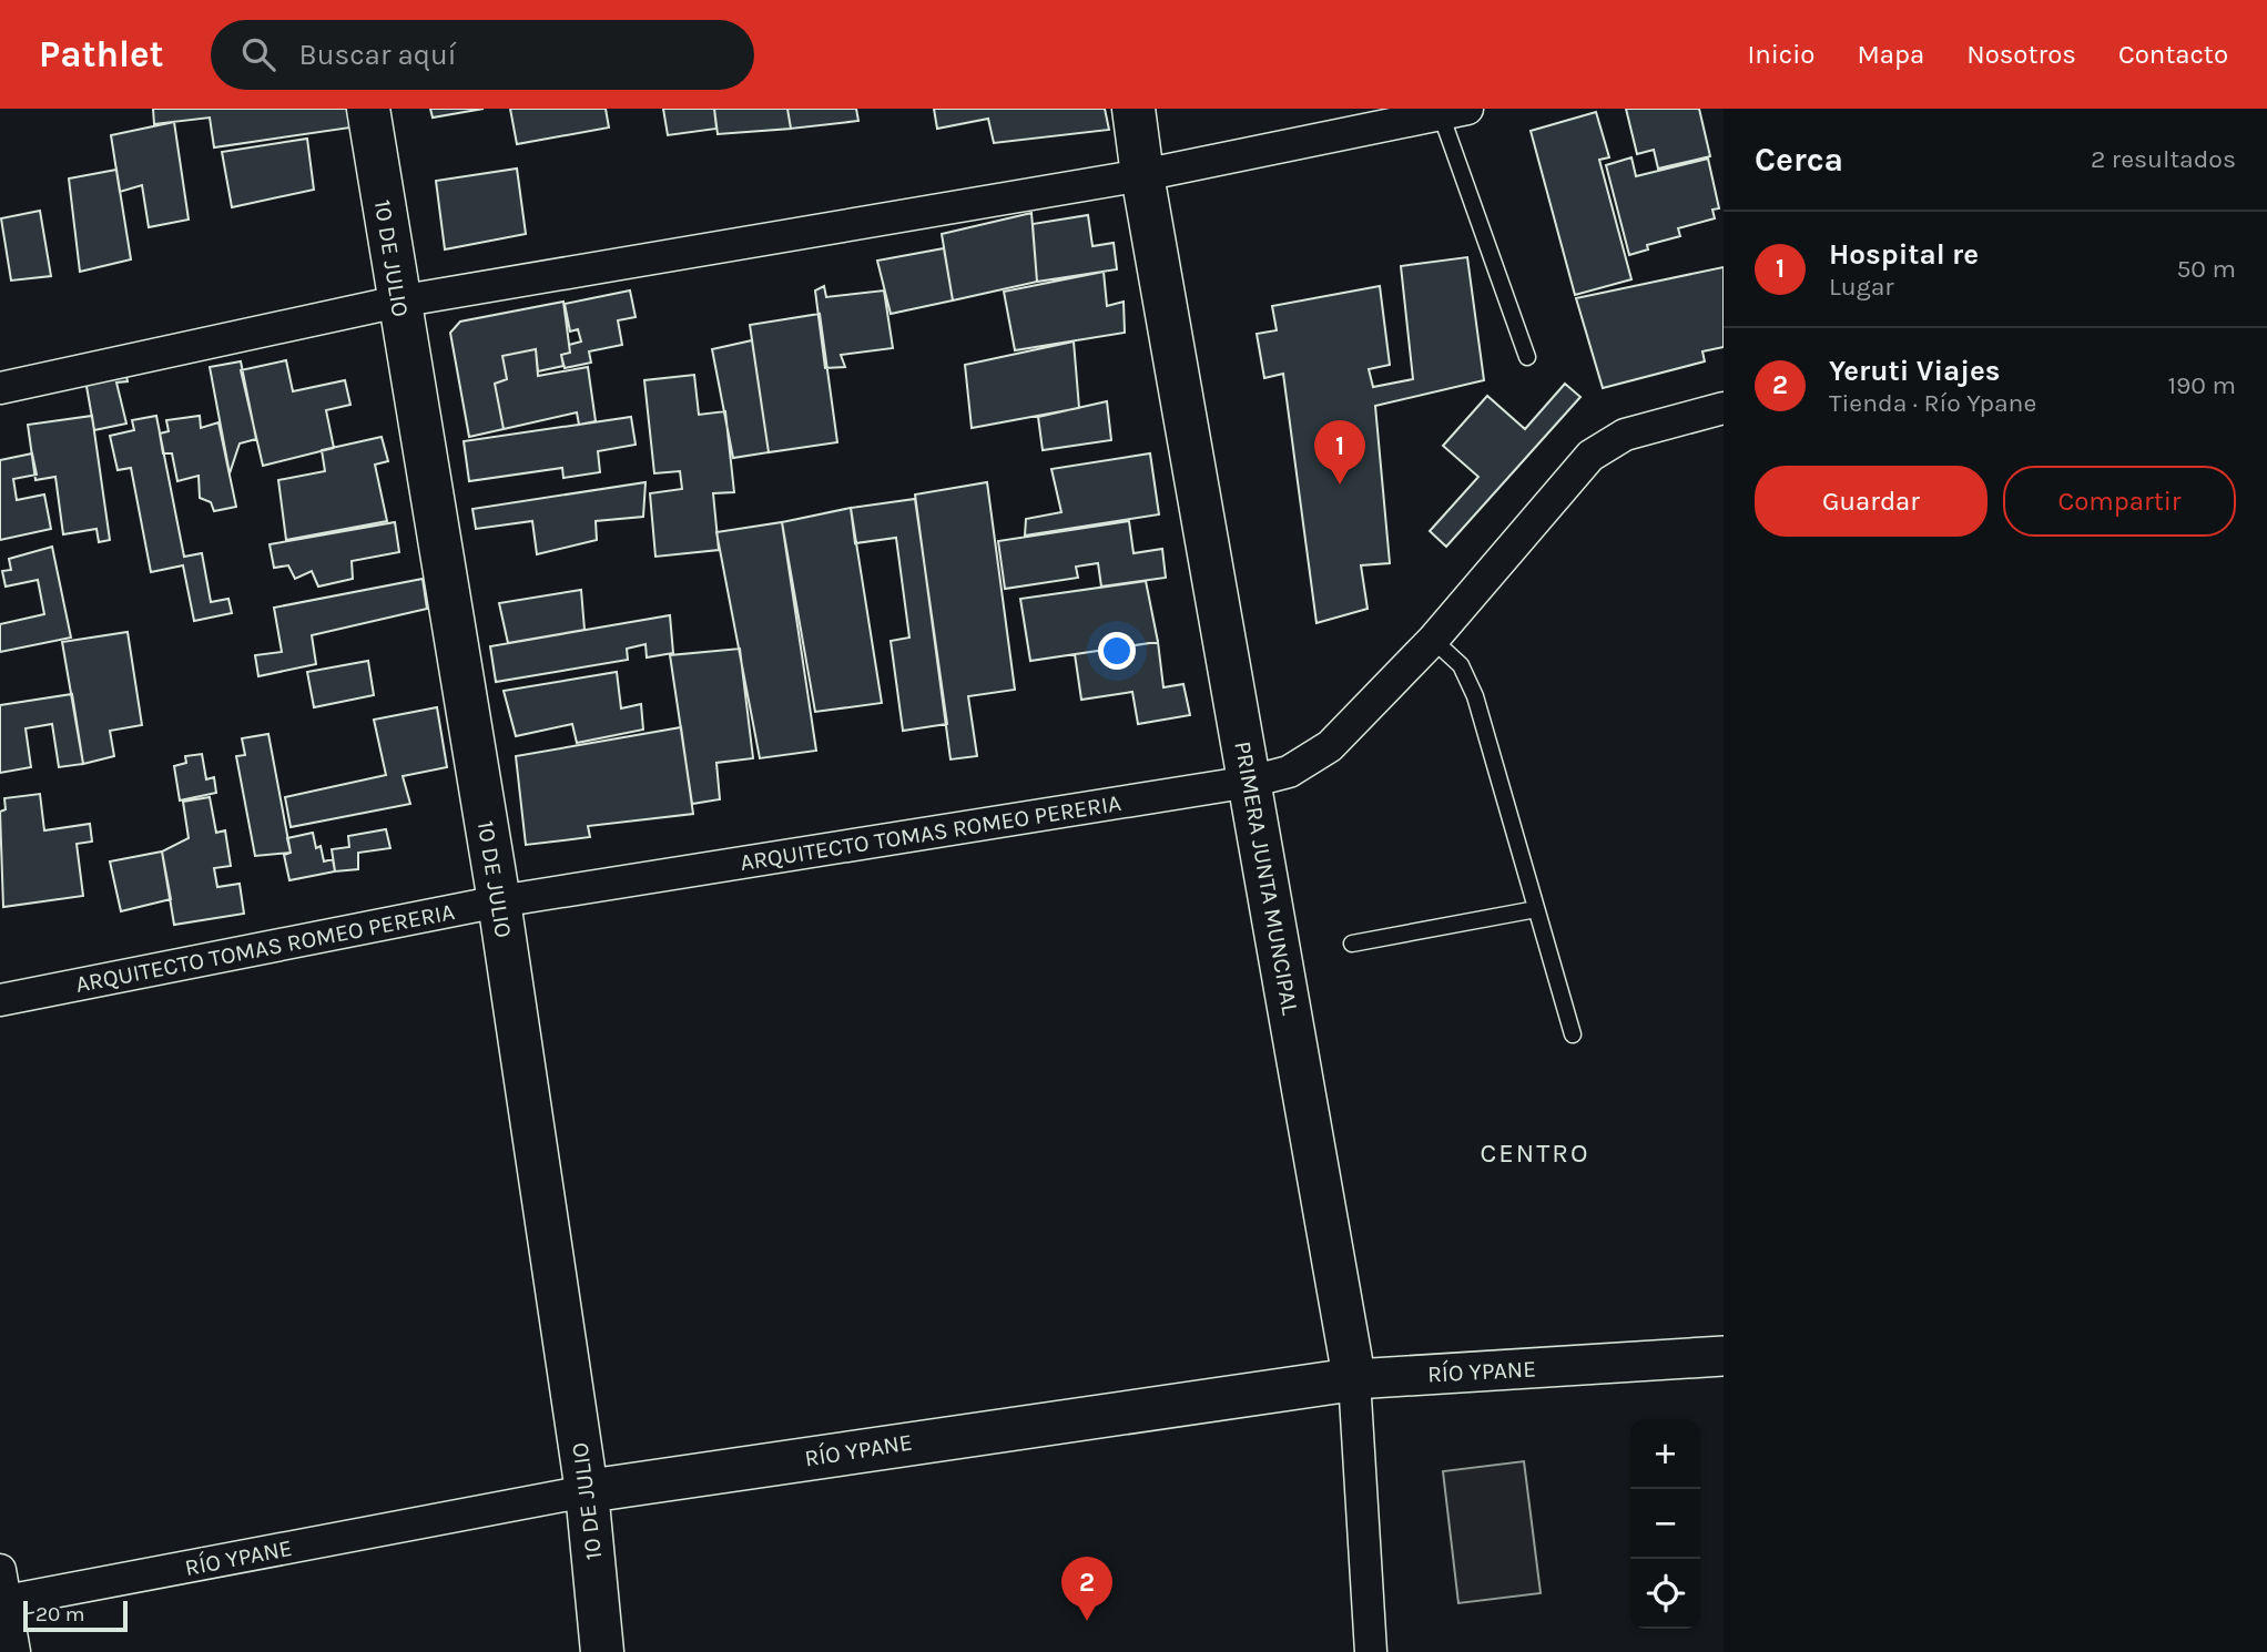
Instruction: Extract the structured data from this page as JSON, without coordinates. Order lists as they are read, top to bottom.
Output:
{
  "streets": {
    "main road": ["10 DE JULIO", "PRIMERA JUNTA MUNCIPAL", "RÍO YPANE"],
    "street": ["ARQUITECTO TOMAS ROMEO PERERIA"]
  },
  "crossings": [
    ["10 DE JULIO", "ARQUITECTO TOMAS ROMEO PERERIA"],
    ["10 DE JULIO", "RÍO YPANE"],
    ["ARQUITECTO TOMAS ROMEO PERERIA", "PRIMERA JUNTA MUNCIPAL"],
    ["PRIMERA JUNTA MUNCIPAL", "RÍO YPANE"]
  ],
  "districts": ["CENTRO"],
  "scale_bar": "20 m",
  "page": {
    "header": "Pathlet",
    "search": "Buscar aquí",
    "nav": [
      "Inicio",
      "Mapa",
      "Nosotros",
      "Contacto"
    ],
    "heading": ["Cerca", "2 resultados"],
    "list": [
      {
        "mark": "1",
        "name": "Hospital re",
        "note": "Lugar",
        "value": "50 m"
      },
      {
        "mark": "2",
        "name": "Yeruti Viajes",
        "note": "Tienda · Río Ypane",
        "value": "190 m"
      }
    ],
    "pins": ["1", "2"],
    "buttons": ["Guardar", "Compartir"],
    "map_buttons": ["+", "−"],
    "scale": "20 m"
  }
}
